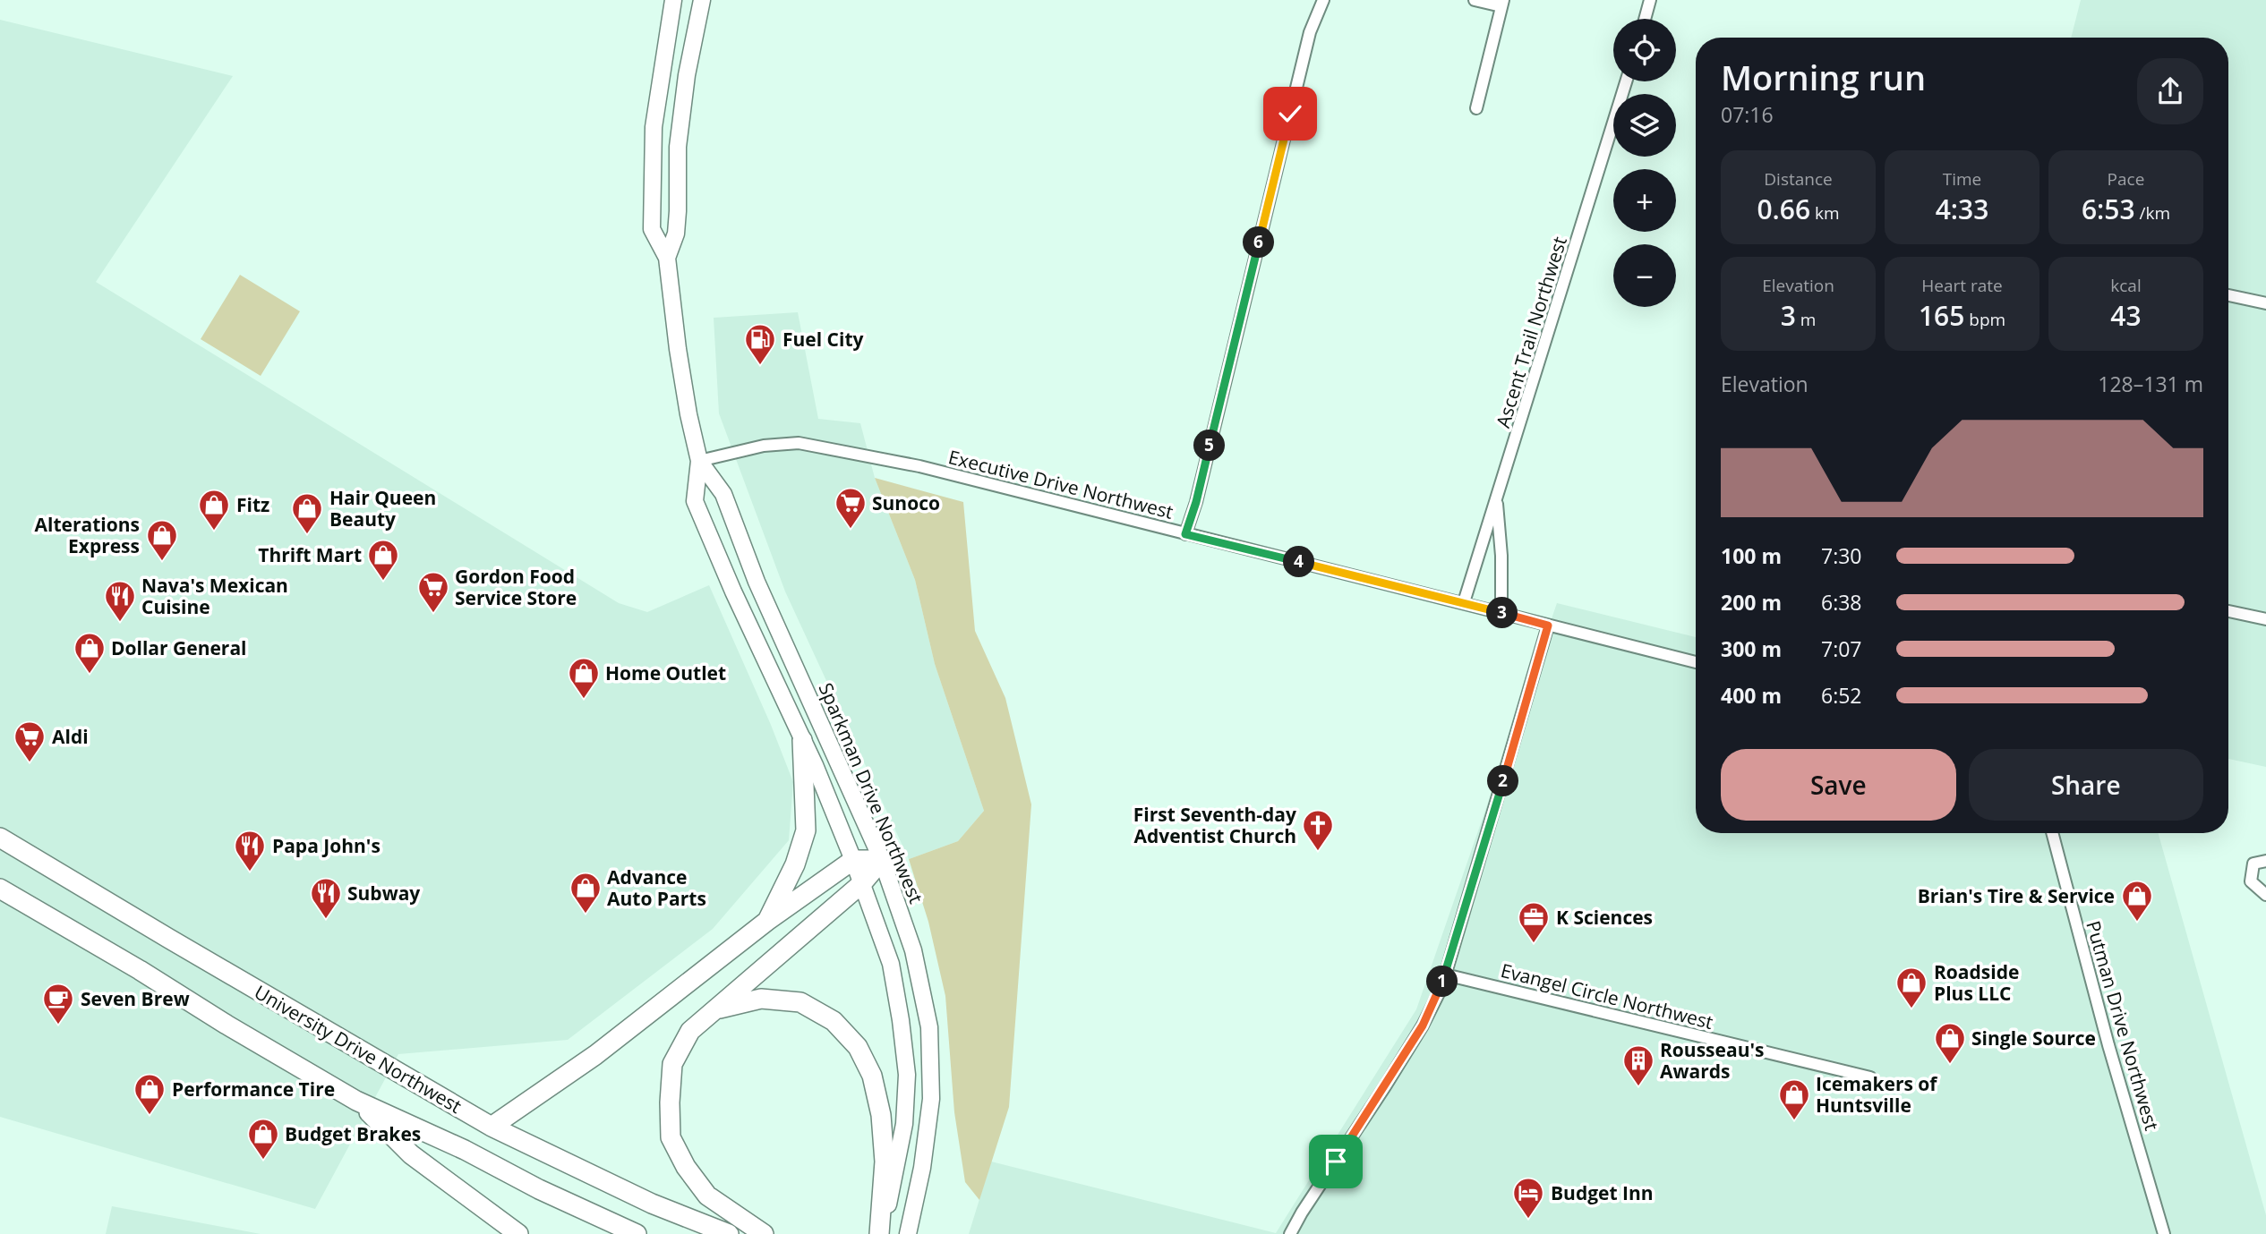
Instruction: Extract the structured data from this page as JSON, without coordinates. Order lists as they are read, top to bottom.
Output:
{
  "streets": {
    "highway": ["University Drive Northwest"],
    "main road": ["Sparkman Drive Northwest"],
    "street": [
      "Ascent Trail Northwest",
      "Executive Drive Northwest",
      "Evangel Circle Northwest",
      "Putman Drive Northwest"
    ]
  },
  "crossings": [
    ["Ascent Trail Northwest", "Executive Drive Northwest"],
    ["Executive Drive Northwest", "Sparkman Drive Northwest"]
  ],
  "places": {
    "fuel station": ["Fuel City"],
    "supermarket": ["Sunoco", "Gordon Food Service Store", "Aldi"],
    "shop": [
      "Fitz",
      "Hair Queen Beauty",
      "Alterations Express",
      "Thrift Mart",
      "Dollar General",
      "Home Outlet",
      "Advance Auto Parts",
      "Brian's Tire & Service",
      "Roadside Plus LLC",
      "Single Source",
      "Performance Tire",
      "Icemakers of Huntsville",
      "Budget Brakes"
    ],
    "restaurant": ["Nava's Mexican Cuisine", "Papa John's", "Subway"],
    "church": ["First Seventh-day Adventist Church"],
    "office": ["K Sciences"],
    "cafe": ["Seven Brew"],
    "building": ["Rousseau's Awards"],
    "hotel": ["Budget Inn"]
  },
  "page": {
    "map_buttons": ["+", "−"],
    "heading": ["Morning run", "07:16"],
    "stats": [
      ["Distance", "0.66 km"],
      ["Time", "4:33"],
      ["Pace", "6:53 /km"],
      ["Elevation", "3 m"],
      ["Heart rate", "165 bpm"],
      ["kcal", "43"]
    ],
    "pins": [
      "6",
      "5",
      "4",
      "3",
      "2",
      "1"
    ],
    "chart": ["Elevation", "128–131 m"],
    "list": [
      {
        "name": "100 m",
        "note": "7:30"
      },
      {
        "name": "200 m",
        "note": "6:38"
      },
      {
        "name": "300 m",
        "note": "7:07"
      },
      {
        "name": "400 m",
        "note": "6:52"
      }
    ],
    "buttons": ["Save", "Share"]
  }
}
